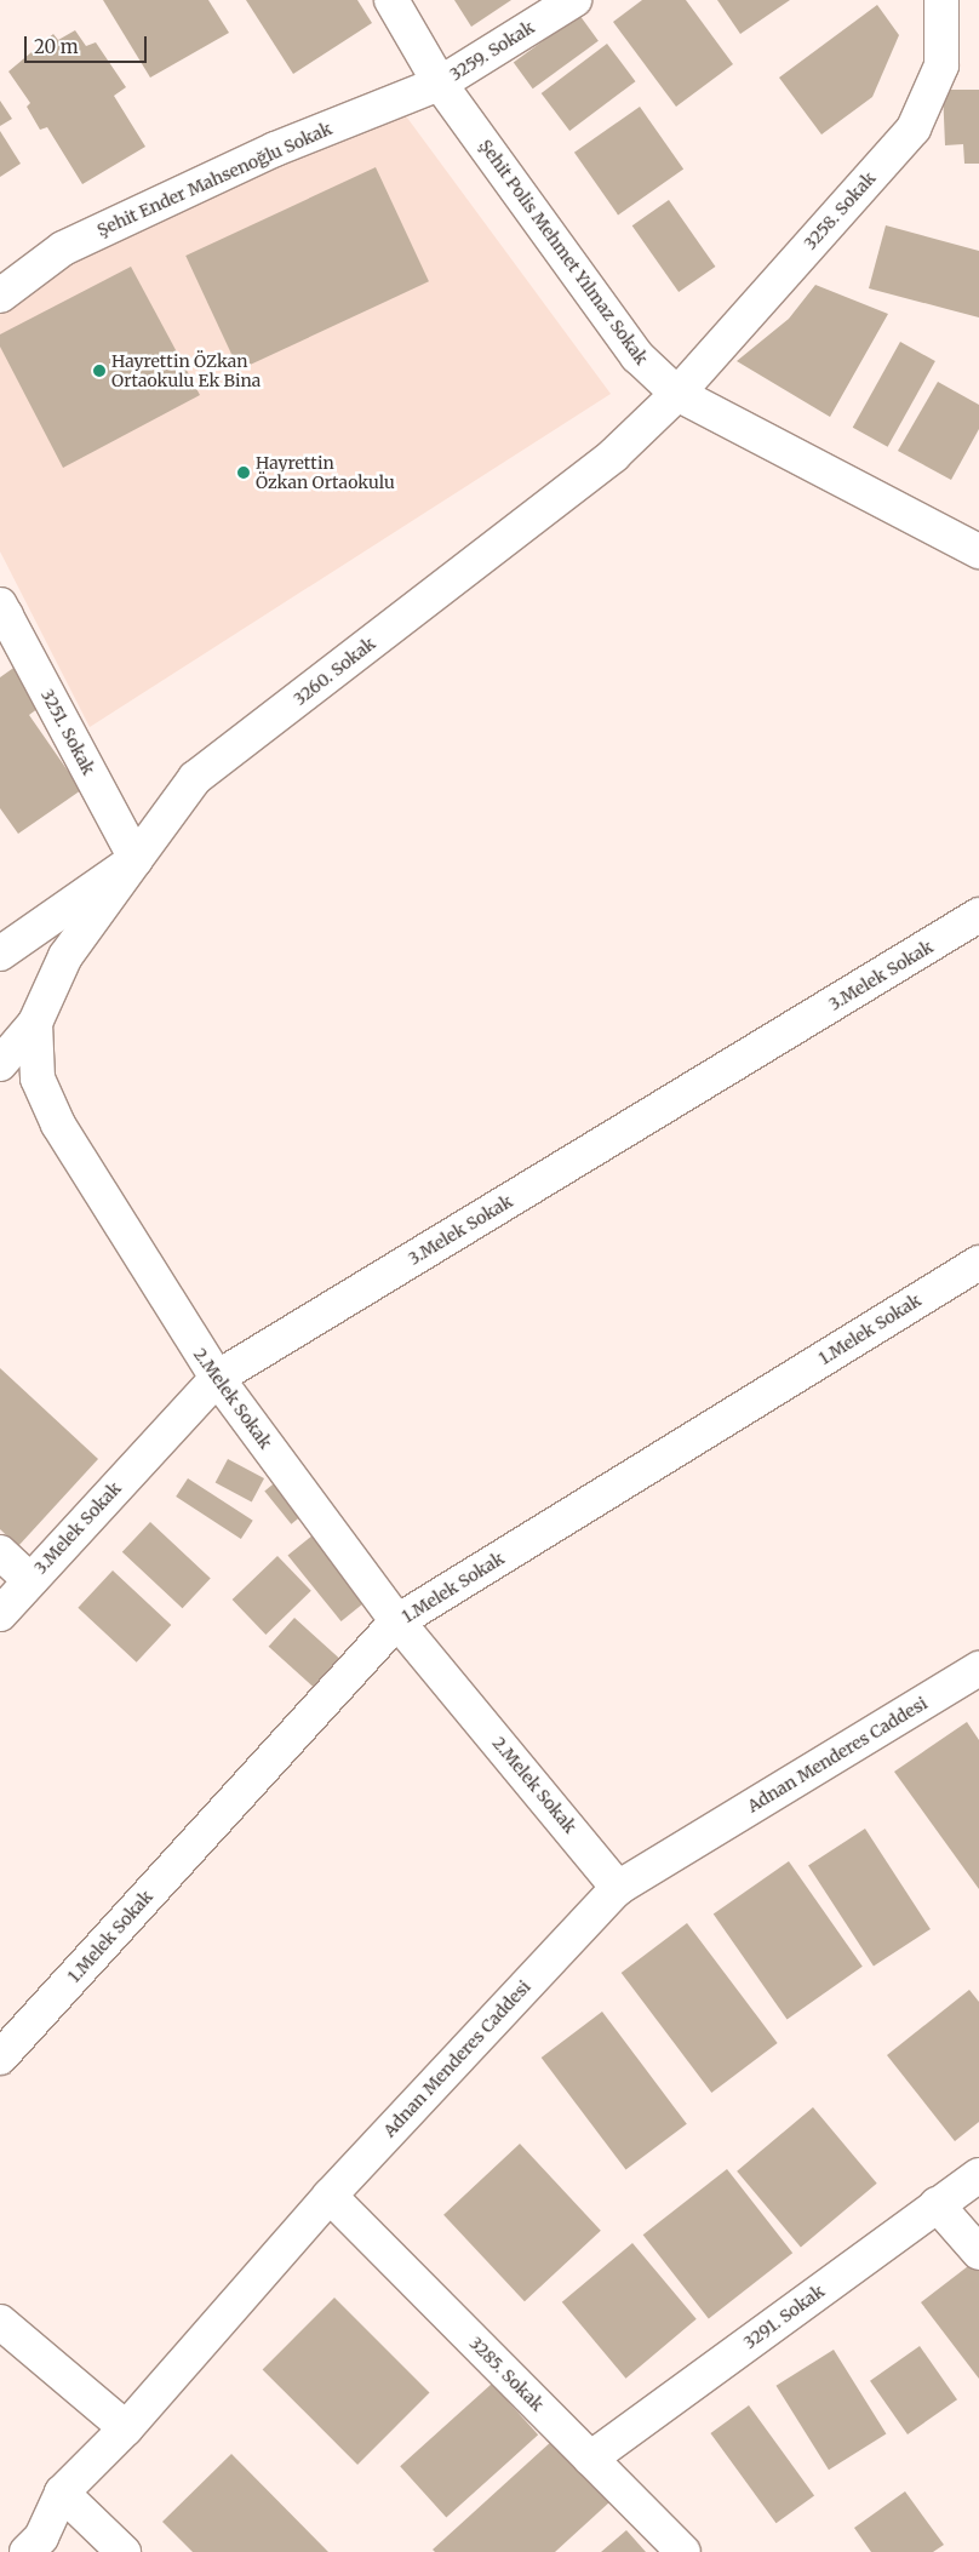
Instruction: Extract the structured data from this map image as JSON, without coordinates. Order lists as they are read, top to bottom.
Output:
{
  "streets": {
    "street": [
      "3259. Sokak",
      "Şehit Ender Mahsenoğlu Sokak",
      "3258. Sokak",
      "Şehit Polis Mehmet Yılmaz Sokak",
      "3260. Sokak",
      "3251. Sokak",
      "3.Melek Sokak",
      "1.Melek Sokak",
      "2.Melek Sokak",
      "Adnan Menderes Caddesi",
      "3291. Sokak",
      "3285. Sokak"
    ]
  },
  "crossings": [
    ["3259. Sokak", "Şehit Ender Mahsenoğlu Sokak"],
    ["3259. Sokak", "Şehit Polis Mehmet Yılmaz Sokak"],
    ["Şehit Ender Mahsenoğlu Sokak", "Şehit Polis Mehmet Yılmaz Sokak"],
    ["3258. Sokak", "Şehit Polis Mehmet Yılmaz Sokak"],
    ["3258. Sokak", "3260. Sokak"],
    ["Şehit Polis Mehmet Yılmaz Sokak", "3260. Sokak"],
    ["3260. Sokak", "3251. Sokak"],
    ["3260. Sokak", "2.Melek Sokak"],
    ["3251. Sokak", "2.Melek Sokak"],
    ["3.Melek Sokak", "2.Melek Sokak"],
    ["1.Melek Sokak", "2.Melek Sokak"],
    ["2.Melek Sokak", "Adnan Menderes Caddesi"],
    ["Adnan Menderes Caddesi", "3285. Sokak"],
    ["3291. Sokak", "3285. Sokak"]
  ],
  "places": ["Hayrettin ÖZkan Ortaokulu Ek Bina", "Hayrettin Özkan Ortaokulu"],
  "scale_bar": "20 m"
}
